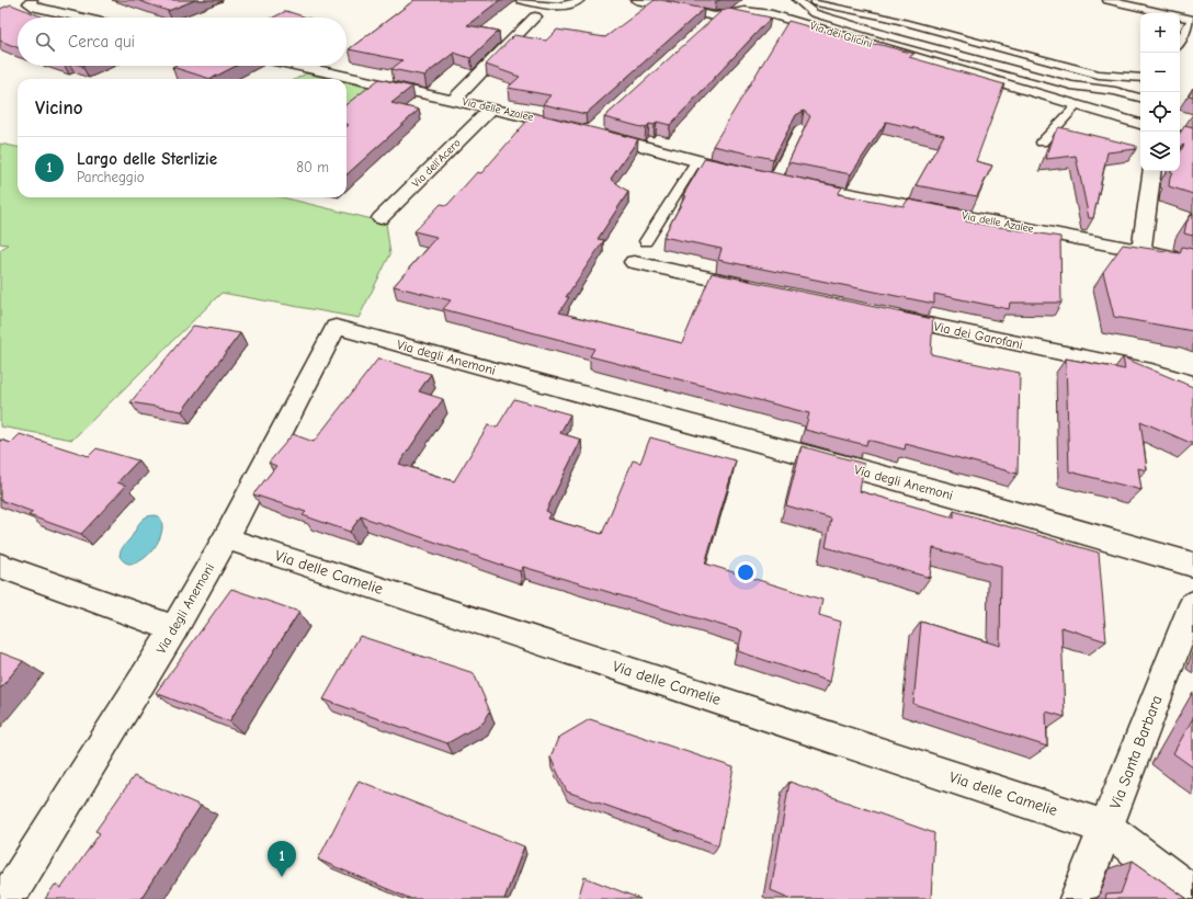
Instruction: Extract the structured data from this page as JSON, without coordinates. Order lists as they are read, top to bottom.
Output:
{
  "streets": {
    "street": [
      "Via dei Glicini",
      "Via delle Azalee",
      "Via dell'Acero",
      "Via dei Garofani",
      "Via degli Anemoni",
      "Via delle Camelie",
      "Via Santa Barbara"
    ]
  },
  "crossings": [
    ["Via delle Azalee", "Via dell'Acero"],
    ["Via degli Anemoni", "Via delle Camelie"],
    ["Via delle Camelie", "Via Santa Barbara"]
  ],
  "page": {
    "map_buttons": ["+", "−"],
    "search": "Cerca qui",
    "heading": "Vicino",
    "list": [
      {
        "mark": "1",
        "name": "Largo delle Sterlizie",
        "note": "Parcheggio",
        "value": "80 m"
      }
    ],
    "pins": "1"
  }
}
